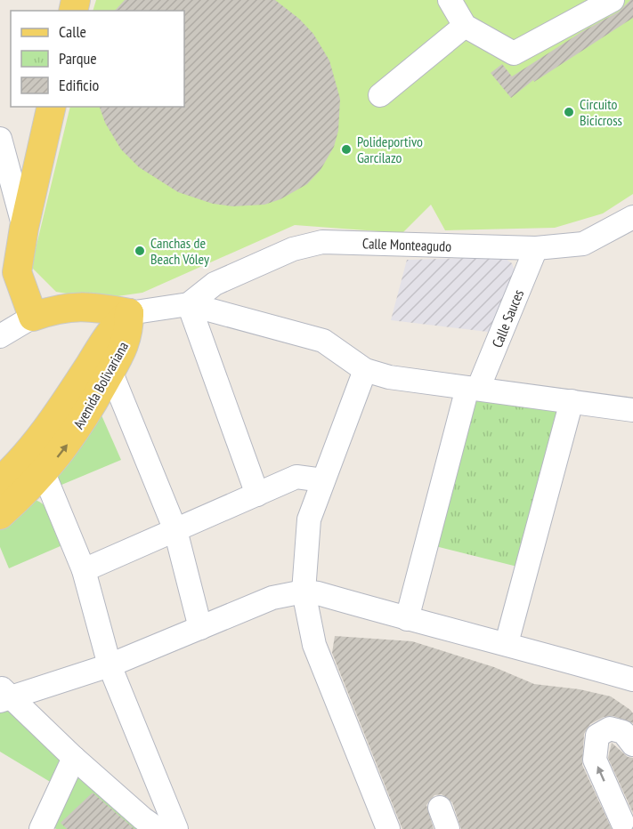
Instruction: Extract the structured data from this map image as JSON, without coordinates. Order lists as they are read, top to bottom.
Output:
{
  "streets": {
    "main road": ["Avenida Bolivariana"],
    "street": ["Calle Monteagudo", "Calle Sauces"]
  },
  "crossings": [
    ["Calle Monteagudo", "Calle Sauces"]
  ],
  "places": ["Circuito Bicicross", "Polideportivo Garcilazo", "Canchas de Beach Vóley"],
  "legend": ["Calle", "Parque", "Edificio"]
}
